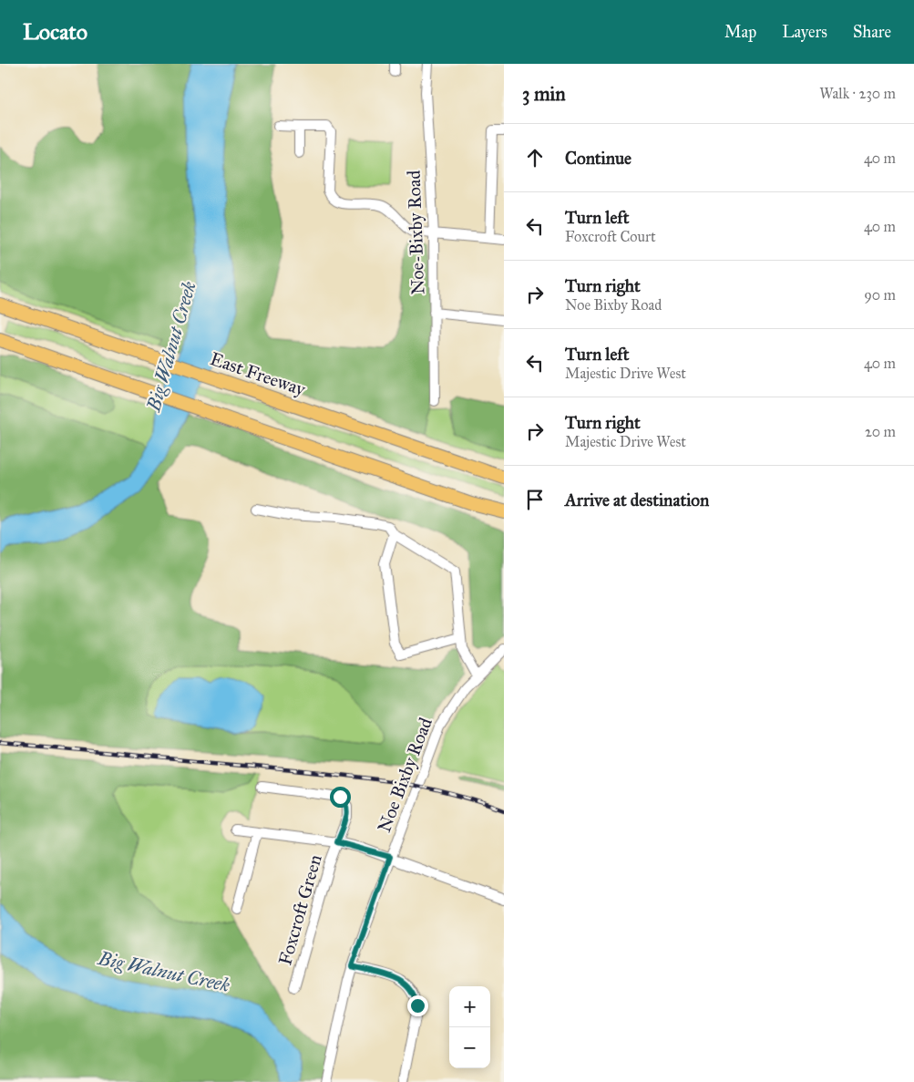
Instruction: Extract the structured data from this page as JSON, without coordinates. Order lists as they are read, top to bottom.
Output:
{
  "streets": {
    "highway": ["East Freeway"],
    "street": ["Noe-Bixby Road", "Noe Bixby Road", "Foxcroft Green"]
  },
  "water": ["Big Walnut Creek"],
  "page": {
    "header": "Locato",
    "nav": ["Map", "Layers", "Share"],
    "heading": ["3 min", "Walk · 230 m"],
    "list": [
      ["Continue", "40 m"],
      ["Turn left", "Foxcroft Court", "40 m"],
      ["Turn right", "Noe Bixby Road", "90 m"],
      ["Turn left", "Majestic Drive West", "40 m"],
      ["Turn right", "Majestic Drive West", "20 m"],
      "Arrive at destination"
    ],
    "map_buttons": ["+", "−"]
  }
}
